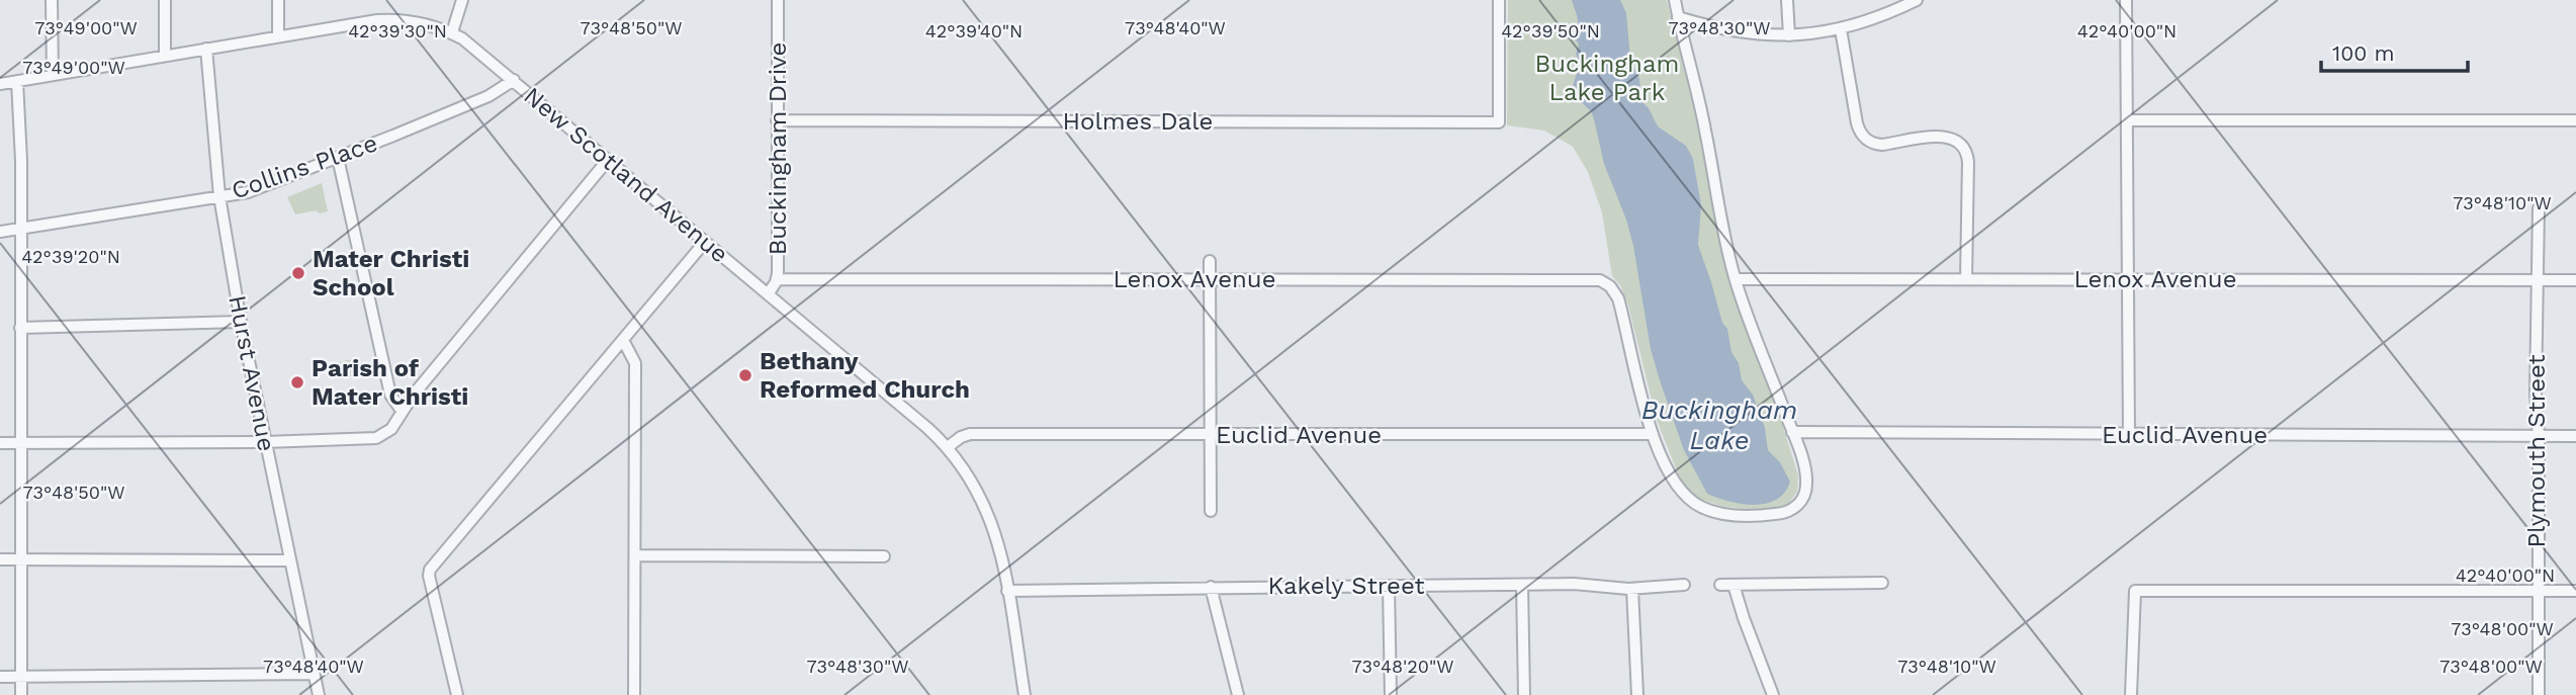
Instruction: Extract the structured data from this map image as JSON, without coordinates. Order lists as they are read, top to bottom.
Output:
{
  "streets": {
    "street": [
      "Holmes Dale",
      "Buckingham Drive",
      "Collins Place",
      "New Scotland Avenue",
      "Lenox Avenue",
      "Hurst Avenue",
      "Euclid Avenue",
      "Plymouth Street",
      "Kakely Street"
    ]
  },
  "crossings": [
    ["Holmes Dale", "Buckingham Drive"],
    ["Buckingham Drive", "New Scotland Avenue"],
    ["Buckingham Drive", "Lenox Avenue"],
    ["Collins Place", "New Scotland Avenue"],
    ["Collins Place", "Hurst Avenue"],
    ["New Scotland Avenue", "Hurst Avenue"],
    ["New Scotland Avenue", "Euclid Avenue"],
    ["New Scotland Avenue", "Kakely Street"],
    ["Lenox Avenue", "Euclid Avenue"],
    ["Lenox Avenue", "Plymouth Street"],
    ["Euclid Avenue", "Plymouth Street"]
  ],
  "water": ["Buckingham Lake"],
  "parks": ["Buckingham Lake Park"],
  "places": ["Mater Christi School", "Bethany Reformed Church", "Parish of Mater Christi"],
  "scale_bar": "100 m",
  "coordinates": [
    "73°49'00\"W",
    "73°48'50\"W",
    "73°48'40\"W",
    "73°48'30\"W",
    "42°39'30\"N",
    "42°39'40\"N",
    "42°39'50\"N",
    "42°40'00\"N",
    "73°48'10\"W",
    "42°39'20\"N",
    "73°48'00\"W",
    "73°48'20\"W"
  ]
}
